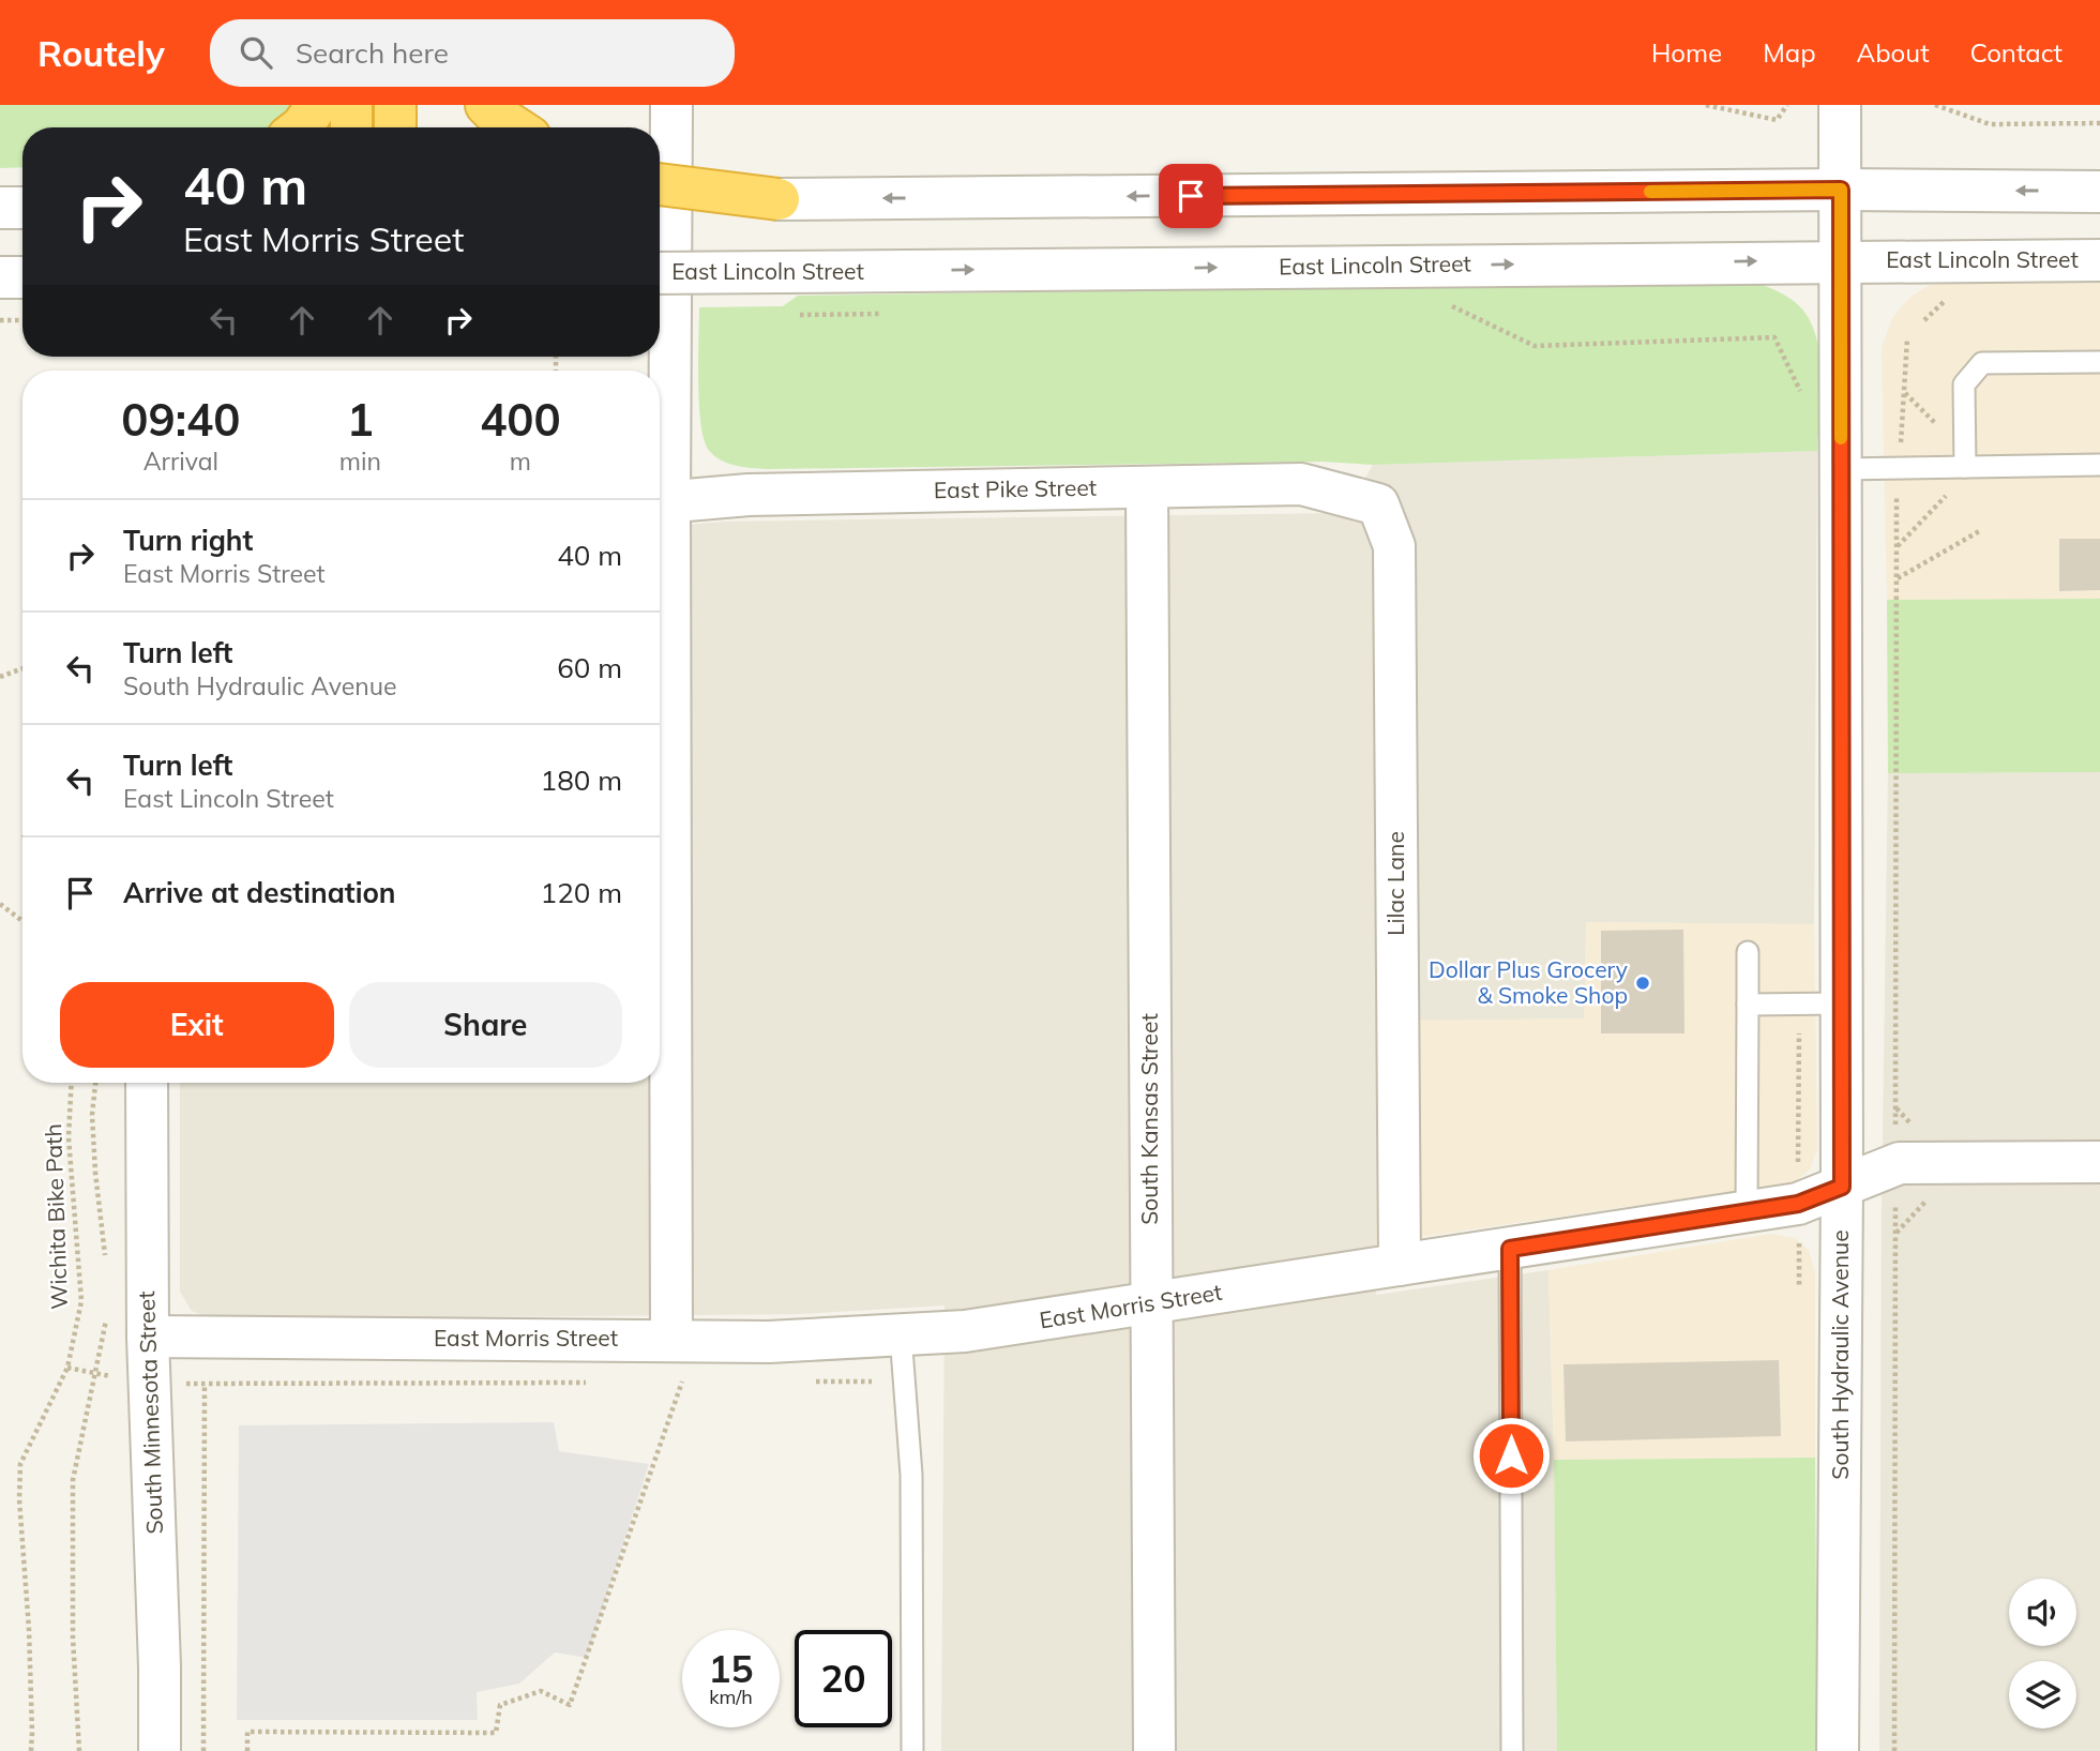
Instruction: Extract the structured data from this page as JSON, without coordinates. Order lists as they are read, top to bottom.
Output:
{
  "streets": {
    "street": [
      "East Lincoln Street",
      "East Pike Street",
      "Lilac Lane",
      "South Kansas Street",
      "East Morris Street",
      "South Hydraulic Avenue",
      "South Minnesota Street"
    ],
    "path": ["Wichita Bike Path"]
  },
  "crossings": [
    ["East Lincoln Street", "South Hydraulic Avenue"],
    ["East Pike Street", "Lilac Lane"],
    ["East Pike Street", "South Kansas Street"],
    ["Lilac Lane", "East Morris Street"],
    ["South Kansas Street", "East Morris Street"],
    ["East Morris Street", "South Hydraulic Avenue"],
    ["East Morris Street", "South Minnesota Street"]
  ],
  "places": ["Dollar Plus Grocery & Smoke Shop"],
  "page": {
    "header": "Routely",
    "search": "Search here",
    "nav": [
      "Home",
      "Map",
      "About",
      "Contact"
    ],
    "turn": ["40 m", "East Morris Street"],
    "eta": [
      "09:40",
      "Arrival",
      "1",
      "min",
      "400",
      "m"
    ],
    "list": [
      {
        "name": "Turn right",
        "note": "East Morris Street",
        "value": "40 m"
      },
      {
        "name": "Turn left",
        "note": "South Hydraulic Avenue",
        "value": "60 m"
      },
      {
        "name": "Turn left",
        "note": "East Lincoln Street",
        "value": "180 m"
      },
      {
        "name": "Arrive at destination",
        "value": "120 m"
      }
    ],
    "buttons": ["Exit", "Share"],
    "speed": "15 km/h",
    "limit": "20"
  }
}
